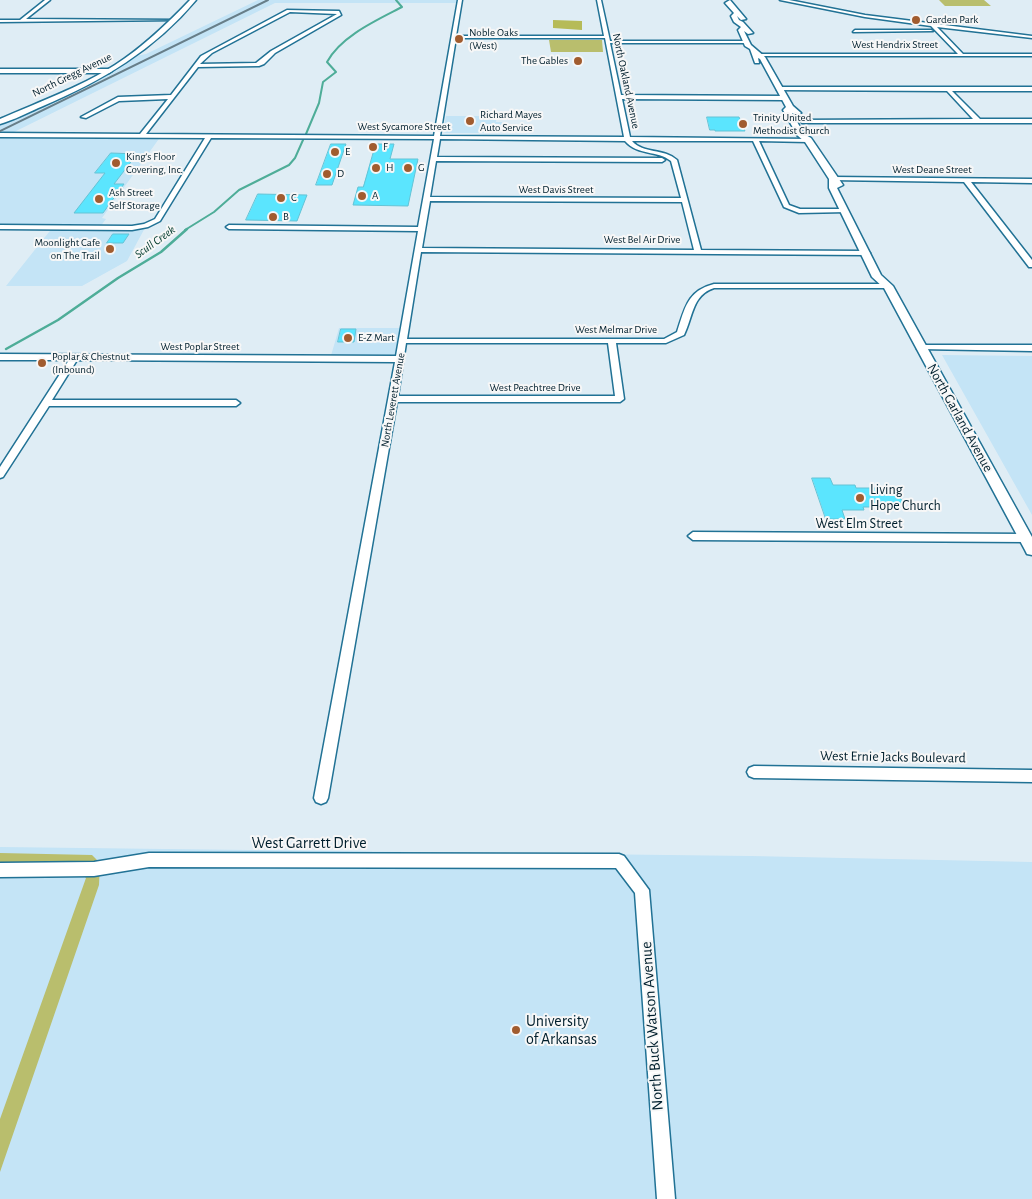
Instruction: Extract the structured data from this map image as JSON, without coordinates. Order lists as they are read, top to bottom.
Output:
{
  "streets": {
    "main road": ["North Gregg Avenue", "North Garland Avenue"],
    "street": [
      "West Hendrix Street",
      "North Oakland Avenue",
      "West Sycamore Street",
      "West Deane Street",
      "West Davis Street",
      "West Bel Air Drive",
      "West Melmar Drive",
      "West Poplar Street",
      "West Peachtree Drive",
      "North Leverett Avenue",
      "West Elm Street",
      "West Ernie Jacks Boulevard",
      "West Garrett Drive",
      "North Buck Watson Avenue"
    ]
  },
  "crossings": [
    ["West Hendrix Street", "North Garland Avenue"],
    ["North Oakland Avenue", "West Sycamore Street"],
    ["West Sycamore Street", "North Leverett Avenue"],
    ["West Sycamore Street", "North Garland Avenue"],
    ["West Deane Street", "North Garland Avenue"],
    ["West Davis Street", "North Leverett Avenue"],
    ["West Bel Air Drive", "North Leverett Avenue"],
    ["West Bel Air Drive", "North Garland Avenue"],
    ["West Melmar Drive", "West Peachtree Drive"],
    ["West Melmar Drive", "North Leverett Avenue"],
    ["West Melmar Drive", "North Garland Avenue"],
    ["West Poplar Street", "North Leverett Avenue"],
    ["West Peachtree Drive", "North Leverett Avenue"],
    ["North Garland Avenue", "West Elm Street"],
    ["West Garrett Drive", "North Buck Watson Avenue"]
  ],
  "water": ["Scull Creek"],
  "places": [
    "Garden Park",
    "Noble Oaks (West)",
    "The Gables",
    "Richard Mayes Auto Service",
    "Trinity United Methodist Church",
    "F",
    "E",
    "King's Floor Covering, Inc.",
    "H",
    "G",
    "D",
    "A",
    "C",
    "Ash Street Self Storage",
    "B",
    "Moonlight Cafe on The Trail",
    "E-Z Mart",
    "Poplar & Chestnut (Inbound)",
    "Living Hope Church",
    "University of Arkansas"
  ]
}
